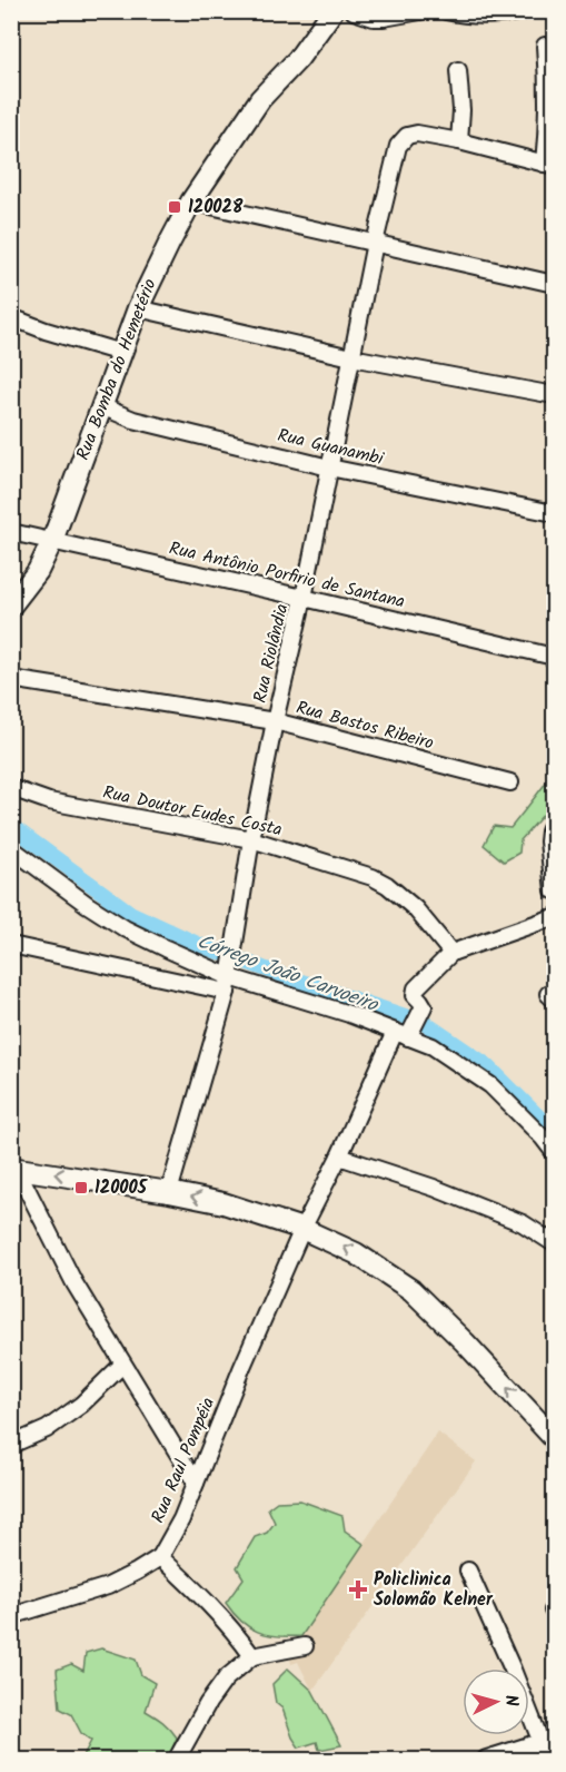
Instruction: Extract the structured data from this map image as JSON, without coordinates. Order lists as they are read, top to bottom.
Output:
{
  "streets": {
    "main road": ["Rua Bomba do Hemetério"],
    "street": [
      "Rua Guanambi",
      "Rua Antônio Porfirio de Santana",
      "Rua Riolândia",
      "Rua Bastos Ribeiro",
      "Rua Doutor Eudes Costa",
      "Rua Raul Pompéia"
    ]
  },
  "crossings": [
    ["Rua Bomba do Hemetério", "Rua Guanambi"],
    ["Rua Bomba do Hemetério", "Rua Antônio Porfirio de Santana"],
    ["Rua Guanambi", "Rua Riolândia"],
    ["Rua Antônio Porfirio de Santana", "Rua Riolândia"],
    ["Rua Riolândia", "Rua Bastos Ribeiro"],
    ["Rua Riolândia", "Rua Doutor Eudes Costa"],
    ["Rua Doutor Eudes Costa", "Rua Raul Pompéia"]
  ],
  "water": ["Córrego João Carvoeiro"],
  "places": {
    "transit": ["120028", "120005"],
    "health": ["Policlinica Solomão Kelner"]
  },
  "north": "right"
}
